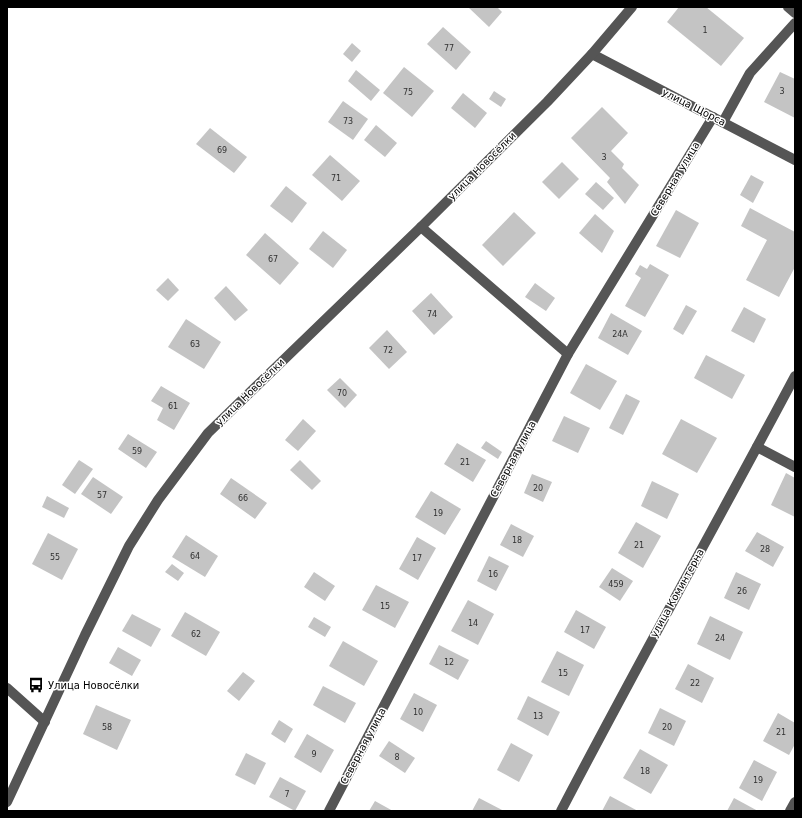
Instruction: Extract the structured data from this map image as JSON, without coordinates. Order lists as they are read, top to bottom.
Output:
{
  "streets": {
    "street": [
      "улица Щорса",
      "улица Новосёлки",
      "Северная улица",
      "улица Коминтерна"
    ]
  },
  "crossings": [
    ["улица Щорса", "улица Новосёлки"],
    ["улица Щорса", "Северная улица"]
  ],
  "places": {
    "bus stop": ["Улица Новосёлки"]
  },
  "house_numbers": [
    "1",
    "77",
    "3",
    "75",
    "73",
    "69",
    "3",
    "71",
    "67",
    "74",
    "24А",
    "63",
    "72",
    "70",
    "61",
    "59",
    "21",
    "20",
    "57",
    "66",
    "19",
    "18",
    "21",
    "28",
    "64",
    "55",
    "17",
    "16",
    "459",
    "26",
    "15",
    "14",
    "17",
    "62",
    "24",
    "12",
    "15",
    "22",
    "10",
    "13",
    "58",
    "20",
    "21",
    "9",
    "8",
    "18",
    "19",
    "7"
  ]
}
